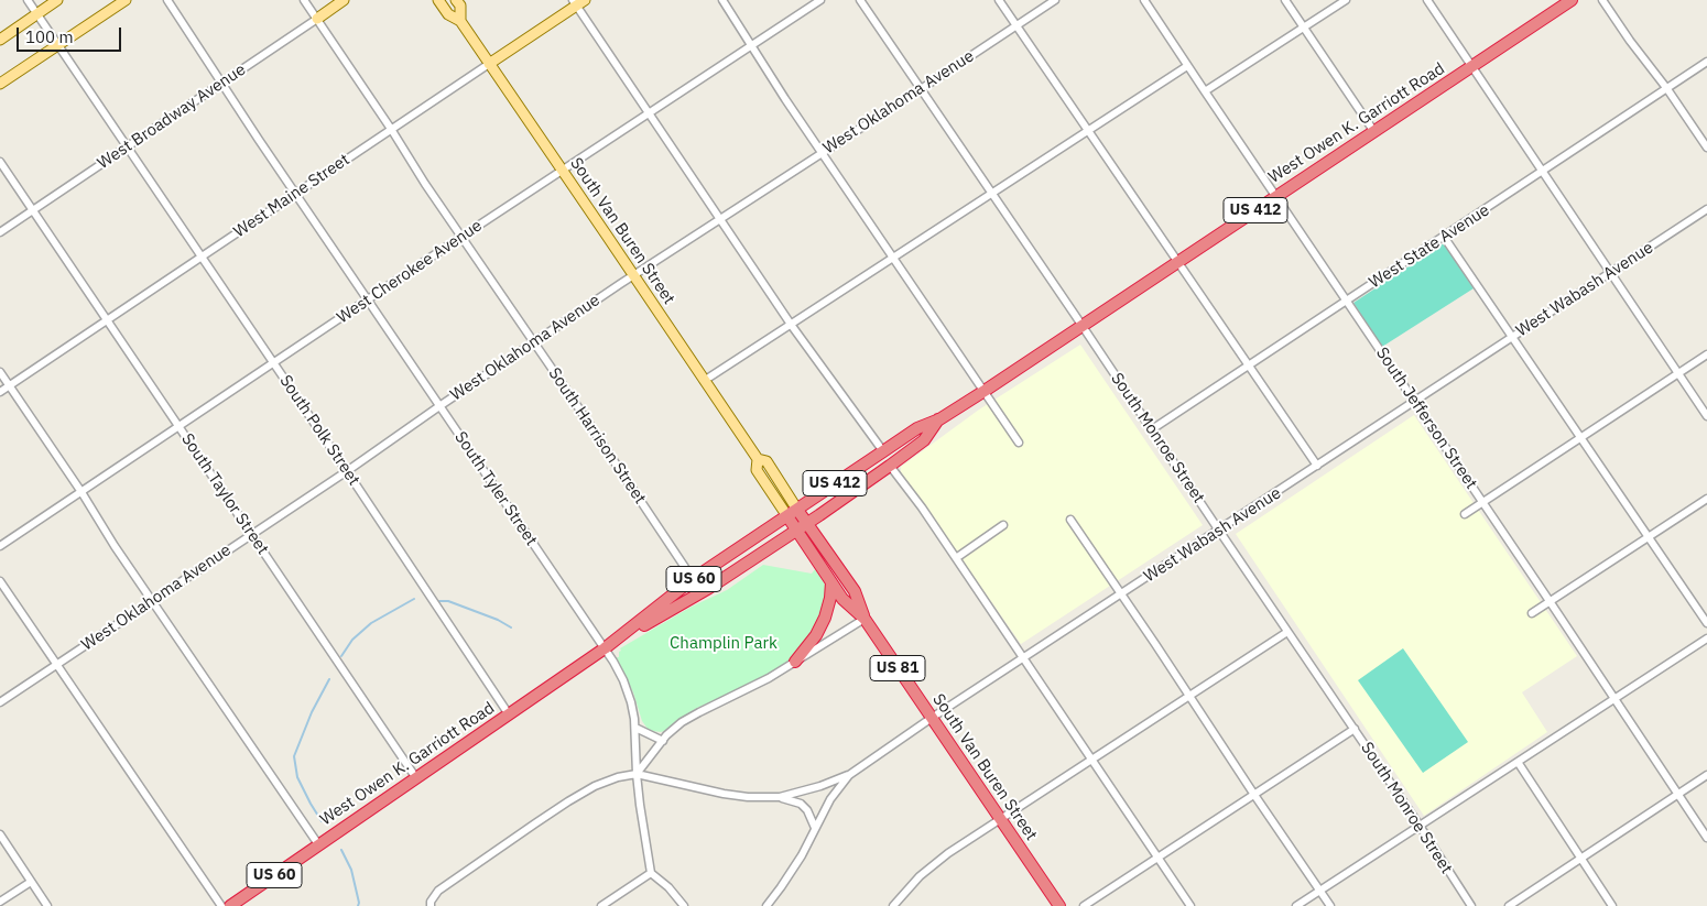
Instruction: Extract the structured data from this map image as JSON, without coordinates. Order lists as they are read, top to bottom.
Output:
{
  "streets": {
    "highway": [
      "West Owen K. Garriott Road",
      "US 412",
      "South Van Buren Street",
      "US 60",
      "US 81"
    ],
    "main road": ["West Broadway Avenue", "West Maine Street"],
    "street": [
      "West Oklahoma Avenue",
      "West State Avenue",
      "West Cherokee Avenue",
      "West Wabash Avenue",
      "South Jefferson Street",
      "South Polk Street",
      "South Harrison Street",
      "South Monroe Street",
      "South Tyler Street",
      "South Taylor Street"
    ]
  },
  "crossings": [
    ["West Oklahoma Avenue", "South Van Buren Street"],
    ["West Oklahoma Avenue", "South Polk Street"],
    ["West Oklahoma Avenue", "South Harrison Street"],
    ["West Oklahoma Avenue", "South Monroe Street"],
    ["West Oklahoma Avenue", "South Tyler Street"],
    ["West Oklahoma Avenue", "South Taylor Street"],
    ["West Broadway Avenue", "South Polk Street"],
    ["West Broadway Avenue", "South Harrison Street"],
    ["West Broadway Avenue", "South Tyler Street"],
    ["West Broadway Avenue", "South Taylor Street"],
    ["West Owen K. Garriott Road", "South Van Buren Street"],
    ["West Owen K. Garriott Road", "South Jefferson Street"],
    ["West Owen K. Garriott Road", "South Polk Street"],
    ["West Owen K. Garriott Road", "South Harrison Street"],
    ["West Owen K. Garriott Road", "South Monroe Street"],
    ["West Owen K. Garriott Road", "South Tyler Street"],
    ["West Owen K. Garriott Road", "South Taylor Street"],
    ["West Maine Street", "South Van Buren Street"],
    ["West Maine Street", "South Polk Street"],
    ["West Maine Street", "South Harrison Street"],
    ["West Maine Street", "South Tyler Street"],
    ["West Maine Street", "South Taylor Street"],
    ["South Van Buren Street", "West Cherokee Avenue"],
    ["South Van Buren Street", "West Wabash Avenue"],
    ["West State Avenue", "South Jefferson Street"],
    ["West State Avenue", "South Monroe Street"],
    ["West Cherokee Avenue", "South Polk Street"],
    ["West Cherokee Avenue", "South Harrison Street"],
    ["West Cherokee Avenue", "South Tyler Street"],
    ["West Cherokee Avenue", "South Taylor Street"],
    ["West Wabash Avenue", "South Jefferson Street"],
    ["West Wabash Avenue", "South Monroe Street"]
  ],
  "parks": ["Champlin Park"],
  "scale_bar": "100 m"
}
